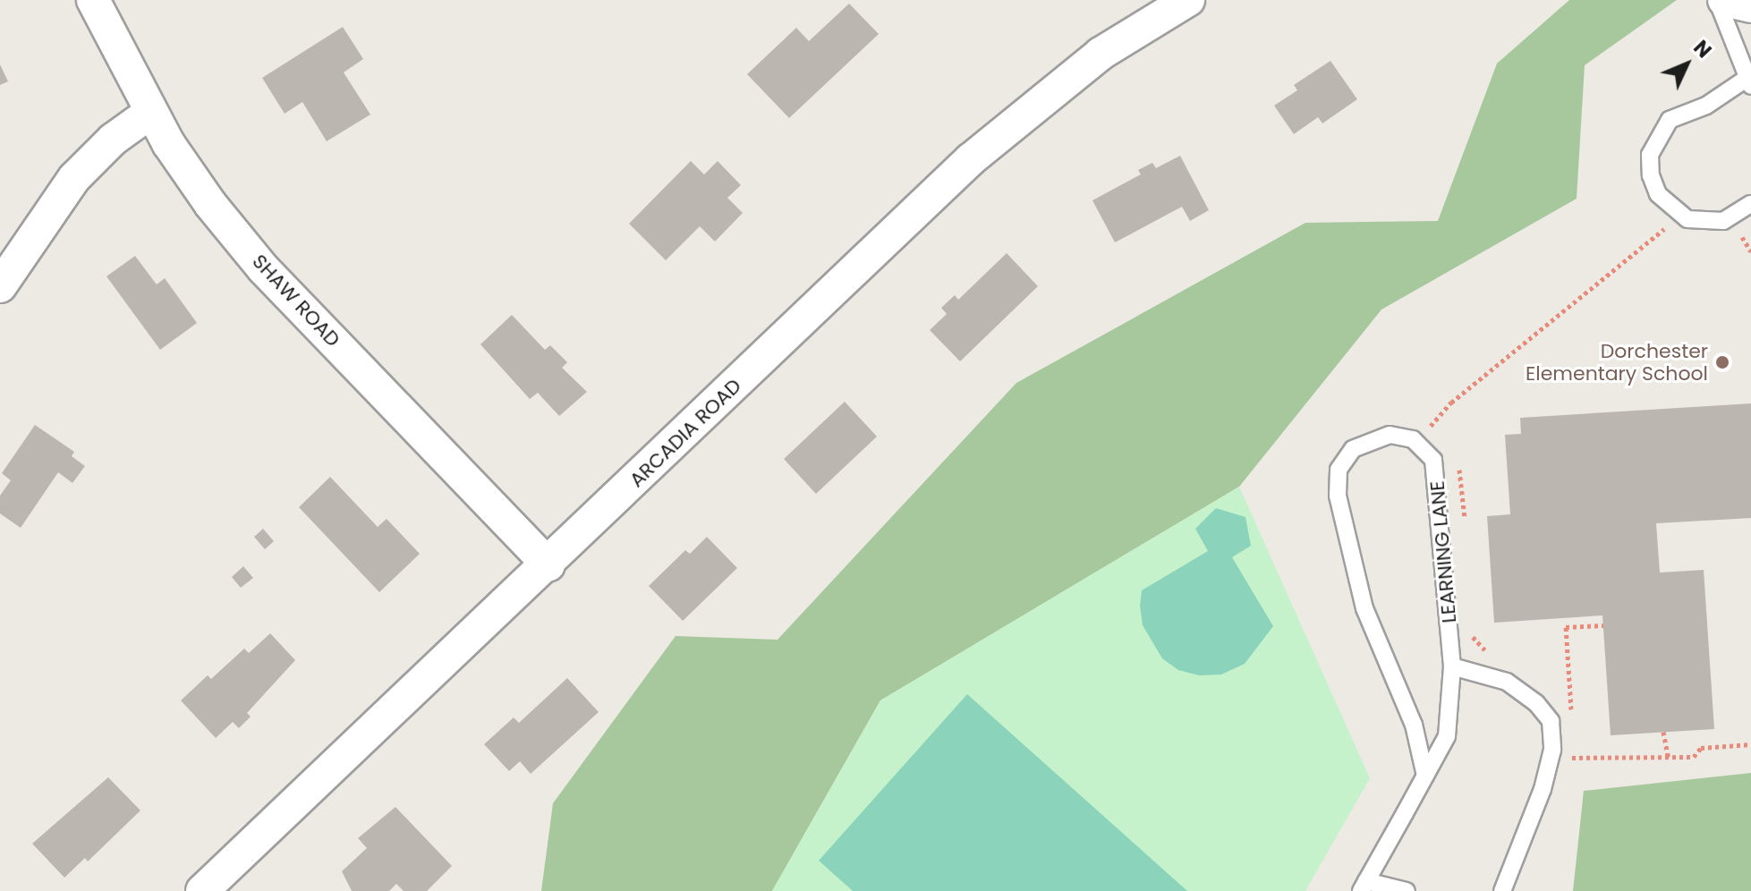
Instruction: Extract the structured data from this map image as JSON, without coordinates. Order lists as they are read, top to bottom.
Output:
{
  "streets": {
    "street": ["SHAW ROAD", "ARCADIA ROAD"],
    "lane": ["LEARNING LANE"]
  },
  "crossings": [
    ["SHAW ROAD", "ARCADIA ROAD"]
  ],
  "places": ["Dorchester Elementary School"],
  "north": "top right"
}
